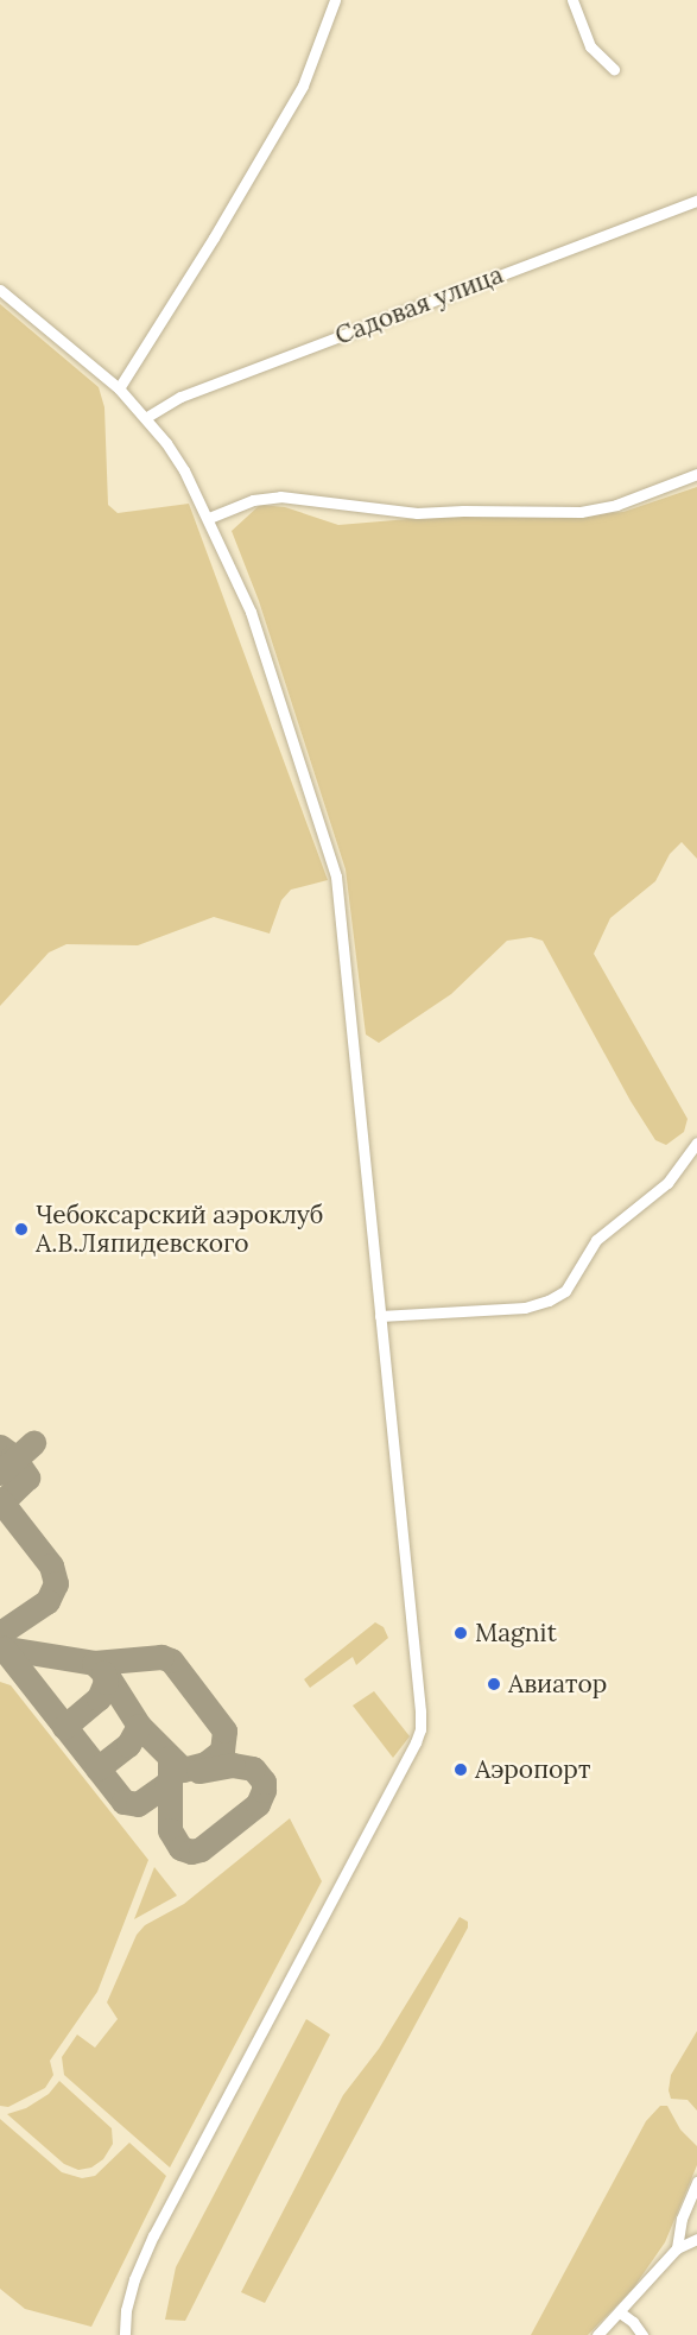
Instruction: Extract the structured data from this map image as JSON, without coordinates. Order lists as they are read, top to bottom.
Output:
{
  "streets": {
    "street": ["Садовая улица"]
  },
  "places": [
    "Чебоксарский аэроклуб А.В.Ляпидевского",
    "Magnit",
    "Авиатор",
    "Аэропорт"
  ]
}
